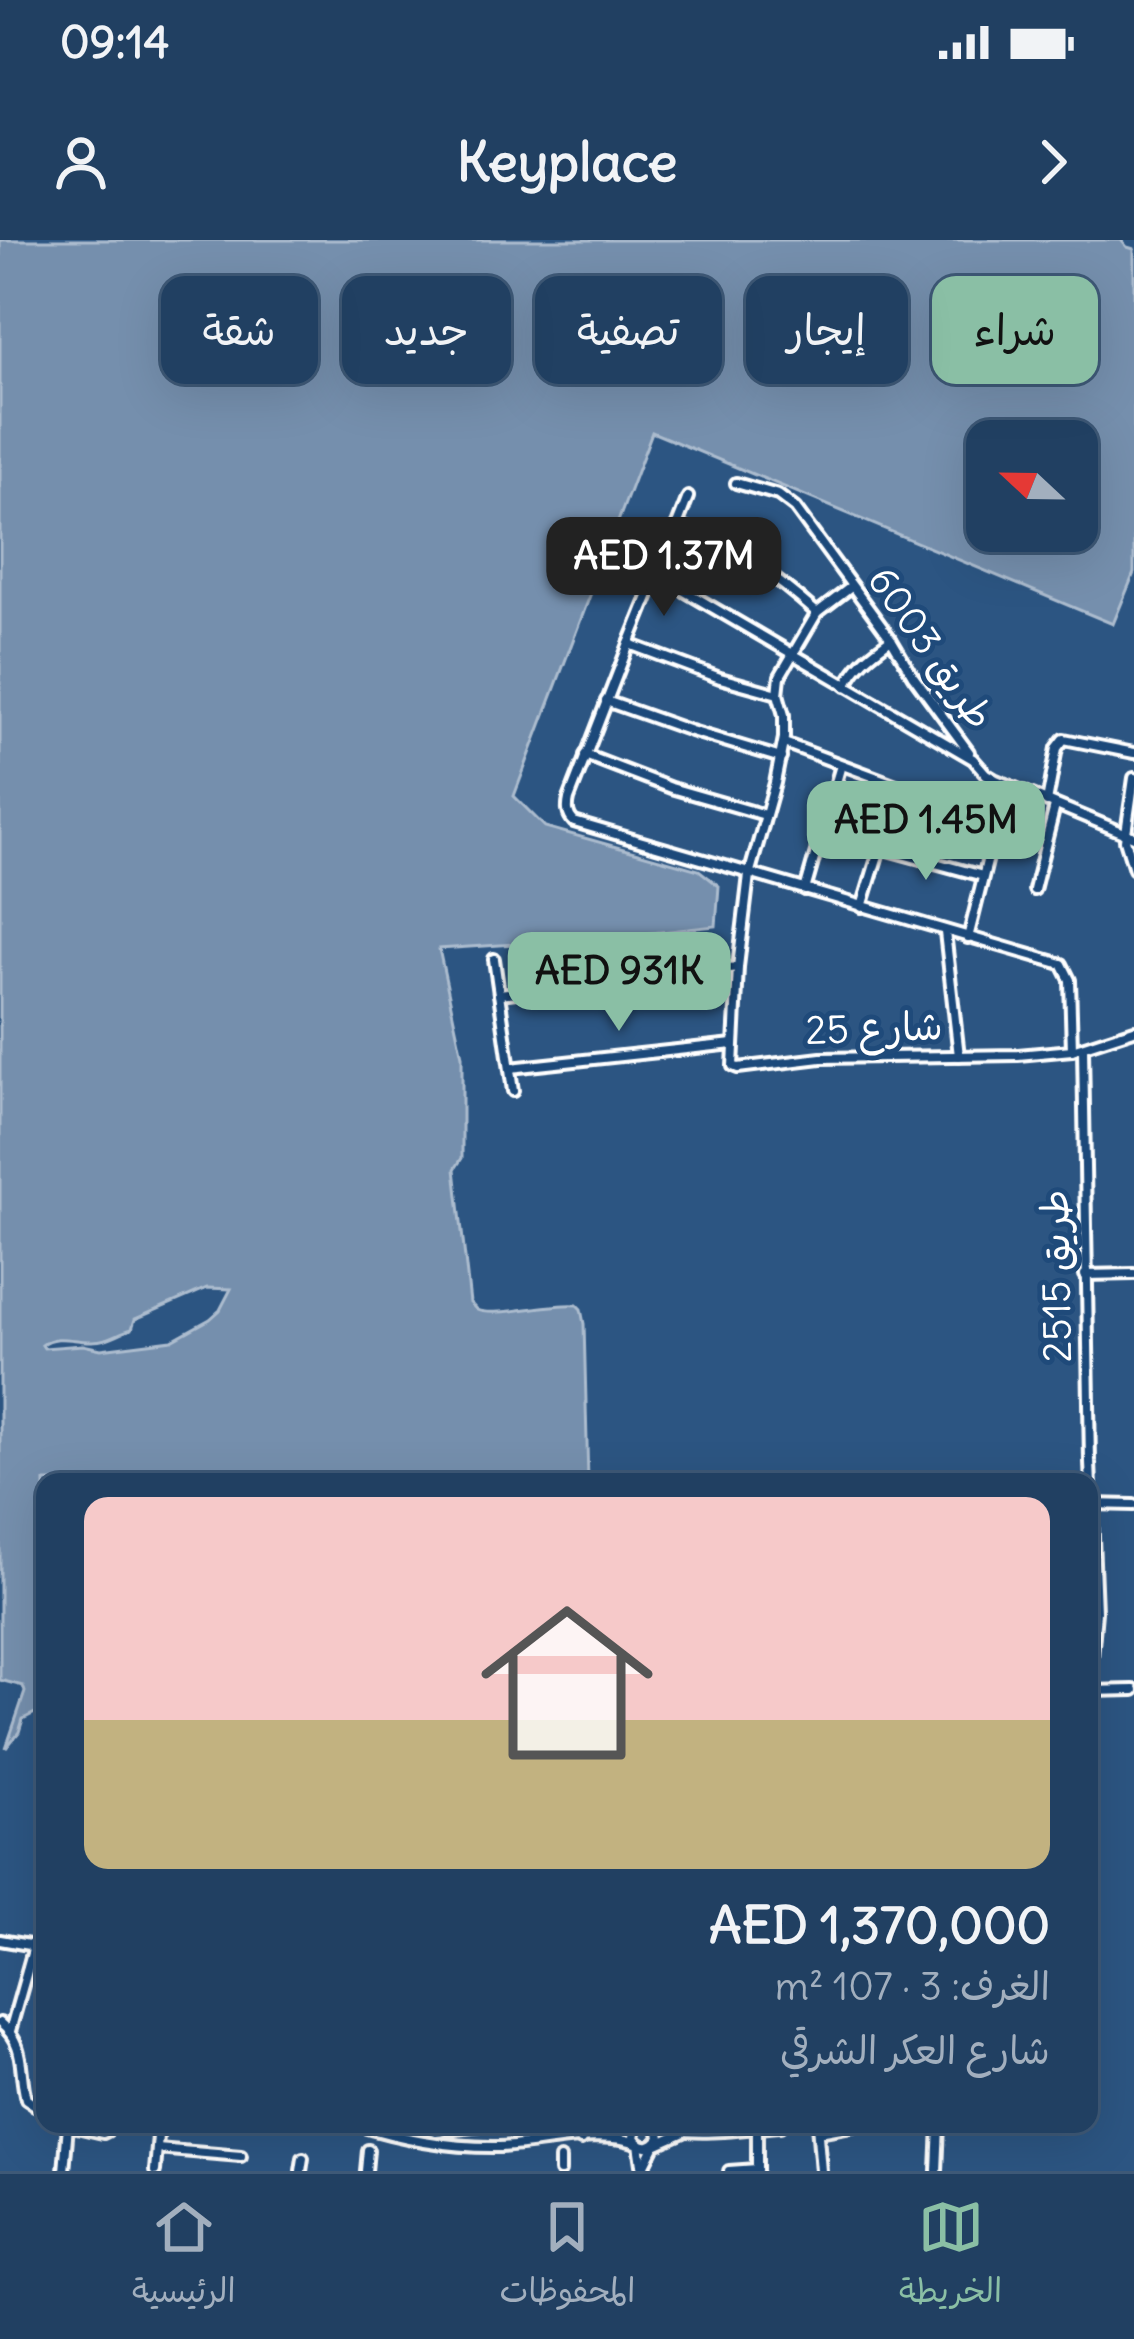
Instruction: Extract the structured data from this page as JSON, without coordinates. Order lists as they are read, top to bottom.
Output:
{
  "streets": {
    "street": ["طريق 6003", "شارع 25", "طريق 2515"]
  },
  "crossings": [
    ["شارع 25", "طريق 2515"]
  ],
  "north": "left",
  "page": {
    "status": "09:14",
    "header": "Keyplace",
    "chip": [
      "شراء",
      "إيجار",
      "تصفية",
      "جديد",
      "شقة"
    ],
    "price": ["AED 1.37M", "AED 1.45M", "AED 931K"],
    "list": [
      {
        "name": "AED 1,370,000",
        "note": "الغرف: 3 · 107 m² · شارع العكر الشرقي"
      }
    ],
    "tabs": ["الخريطة", "المحفوظات", "الرئيسية"]
  }
}
